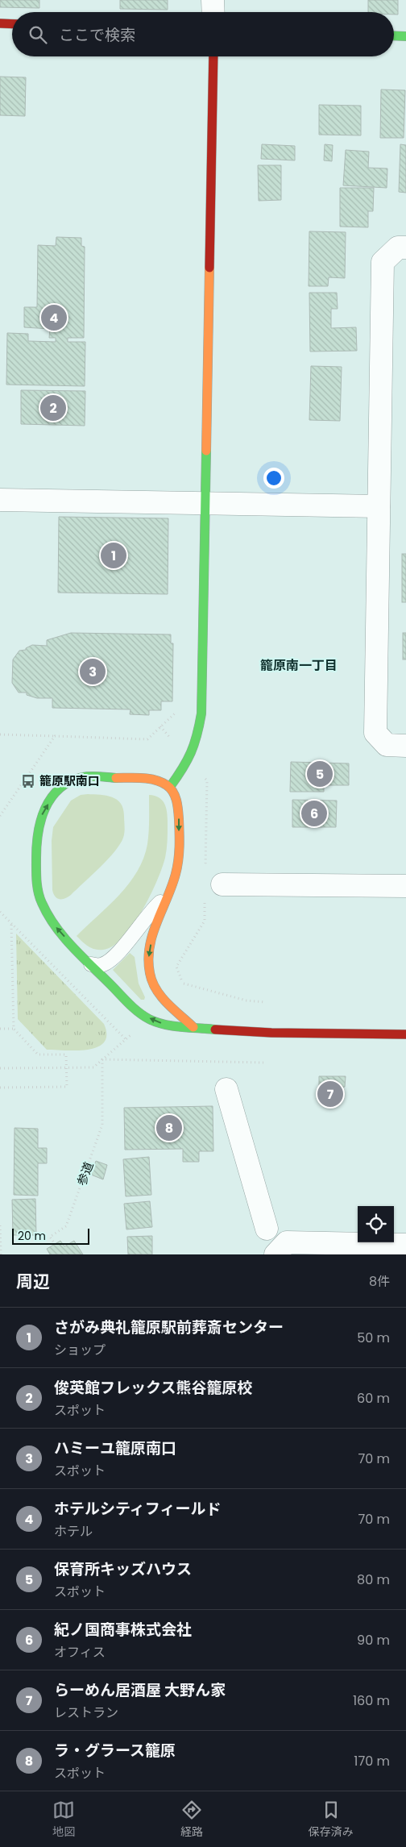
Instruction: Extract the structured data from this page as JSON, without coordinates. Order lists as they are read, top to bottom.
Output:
{
  "streets": {
    "path": ["参道"]
  },
  "districts": ["籠原南一丁目"],
  "places": {
    "bus stop": ["籠原駅南口"]
  },
  "scale_bar": "20 m",
  "page": {
    "search": "ここで検索",
    "pins": [
      "4",
      "2",
      "1",
      "3",
      "5",
      "6",
      "7",
      "8"
    ],
    "scale": "20 m",
    "heading": ["周辺", "8件"],
    "list": [
      {
        "mark": "1",
        "name": "さがみ典礼籠原駅前葬斎センター",
        "note": "ショップ",
        "value": "50 m"
      },
      {
        "mark": "2",
        "name": "俊英館フレックス熊谷籠原校",
        "note": "スポット",
        "value": "60 m"
      },
      {
        "mark": "3",
        "name": "ハミーユ籠原南口",
        "note": "スポット",
        "value": "70 m"
      },
      {
        "mark": "4",
        "name": "ホテルシティフィールド",
        "note": "ホテル",
        "value": "70 m"
      },
      {
        "mark": "5",
        "name": "保育所キッズハウス",
        "note": "スポット",
        "value": "80 m"
      },
      {
        "mark": "6",
        "name": "紀ノ国商事株式会社",
        "note": "オフィス",
        "value": "90 m"
      },
      {
        "mark": "7",
        "name": "らーめん居酒屋 大野ん家",
        "note": "レストラン",
        "value": "160 m"
      },
      {
        "mark": "8",
        "name": "ラ・グラース籠原",
        "note": "スポット",
        "value": "170 m"
      }
    ],
    "nav": ["地図", "経路", "保存済み"]
  }
}
